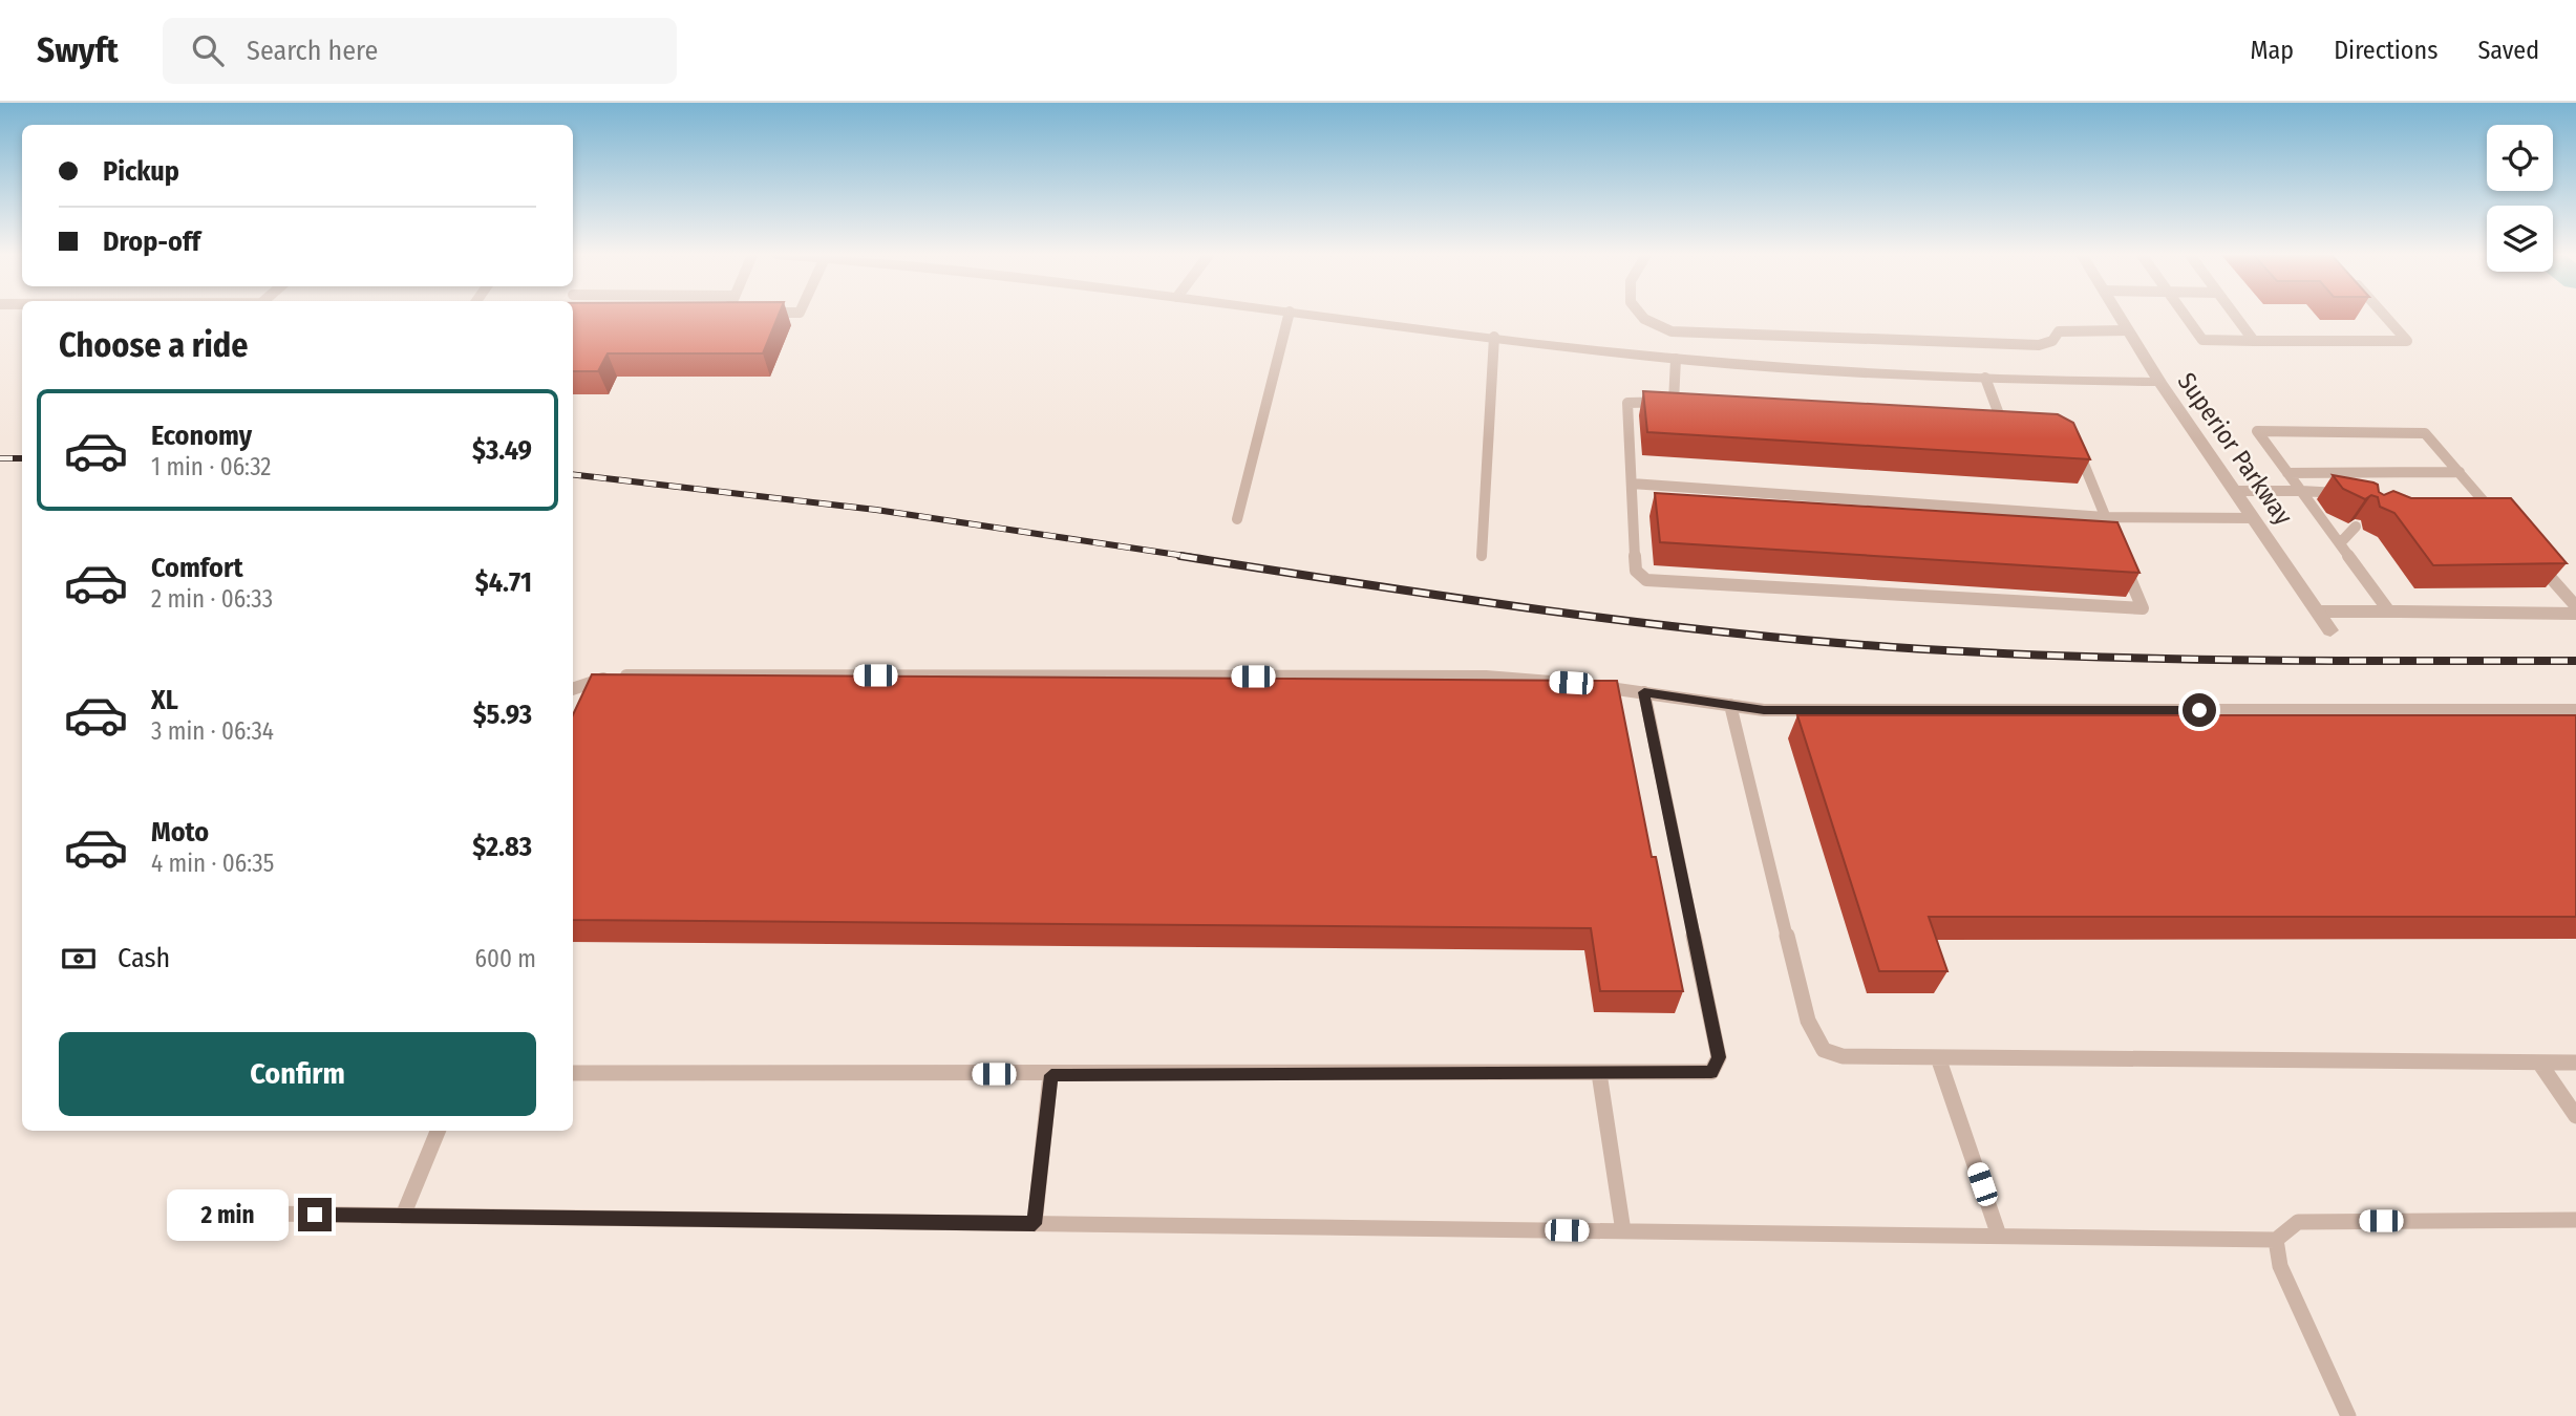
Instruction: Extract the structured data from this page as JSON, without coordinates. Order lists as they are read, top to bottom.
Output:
{
  "streets": {
    "street": ["Superior Parkway"]
  },
  "page": {
    "header": "Swyft",
    "search": "Search here",
    "nav": ["Map", "Directions", "Saved"],
    "banner": ["Pickup", "Drop-off"],
    "heading": "Choose a ride",
    "list": [
      {
        "name": "Economy",
        "note": "1 min · 06:32",
        "value": "$3.49"
      },
      {
        "name": "Comfort",
        "note": "2 min · 06:33",
        "value": "$4.71"
      },
      {
        "name": "XL",
        "note": "3 min · 06:34",
        "value": "$5.93"
      },
      {
        "name": "Moto",
        "note": "4 min · 06:35",
        "value": "$2.83"
      }
    ],
    "pay": ["Cash", "600 m"],
    "buttons": "Confirm",
    "bubble": "2 min"
  }
}
